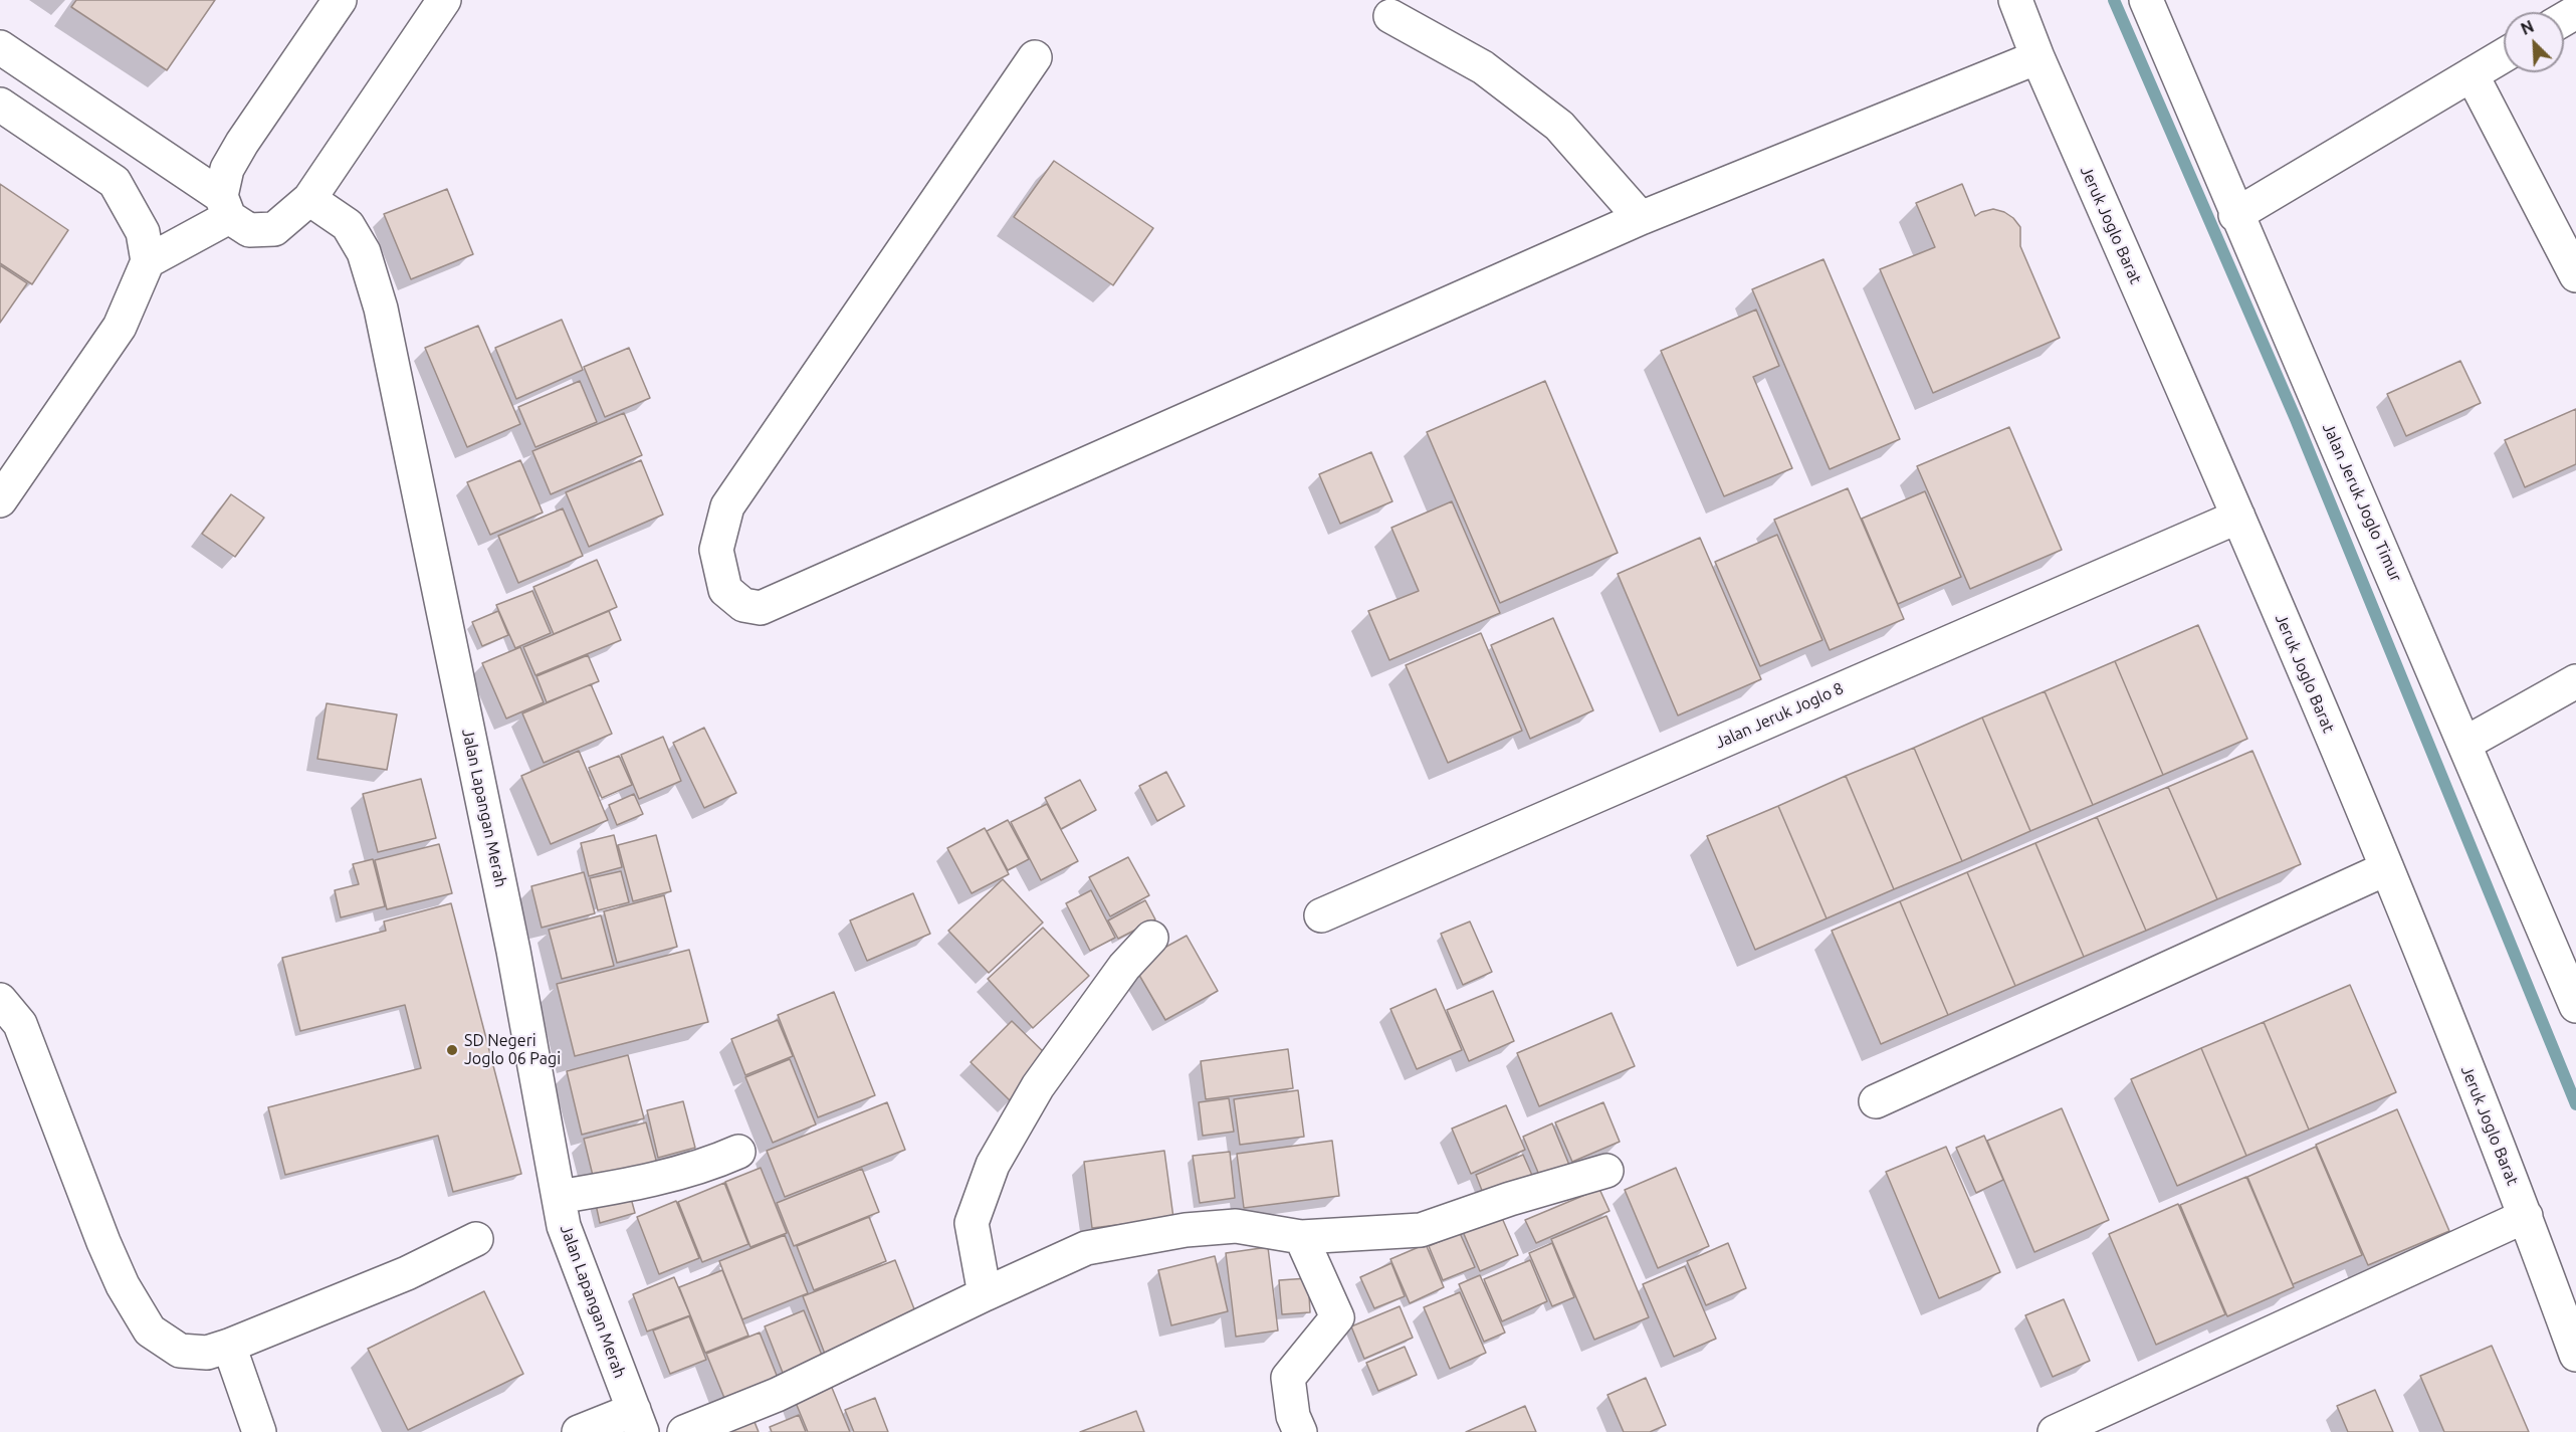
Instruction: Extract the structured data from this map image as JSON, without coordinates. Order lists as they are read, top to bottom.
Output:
{
  "streets": {
    "street": [
      "Jeruk Joglo Barat",
      "Jalan Jeruk Joglo Timur",
      "Jalan Jeruk Joglo 8",
      "Jalan Lapangan Merah"
    ]
  },
  "crossings": [
    ["Jeruk Joglo Barat", "Jalan Jeruk Joglo 8"]
  ],
  "places": ["SD Negeri Joglo 06 Pagi"],
  "north": "top left"
}
